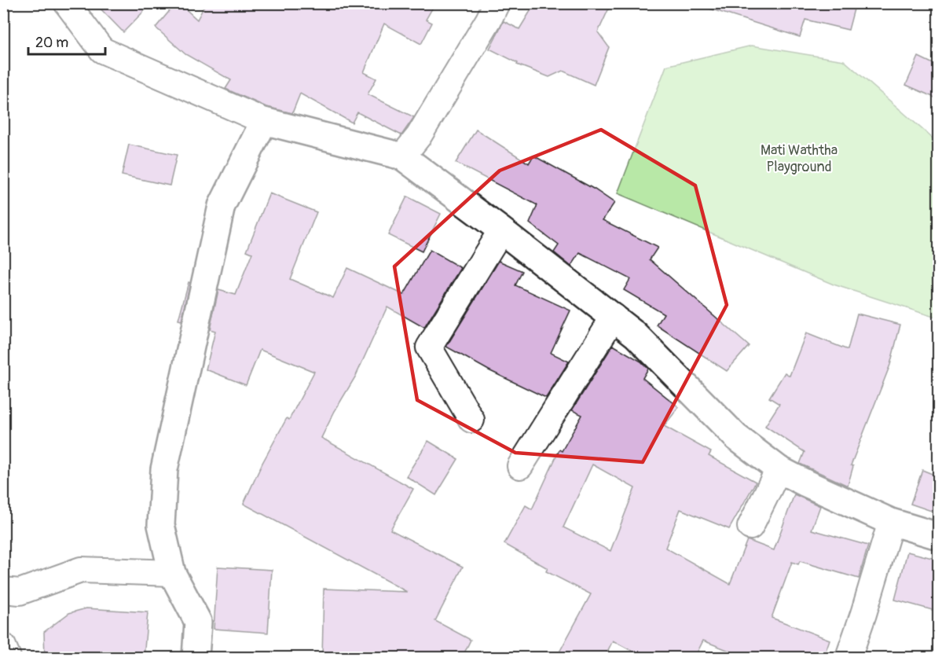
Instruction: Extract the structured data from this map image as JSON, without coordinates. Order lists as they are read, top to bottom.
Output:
{
  "parks": ["Mati Waththa Playground"],
  "scale_bar": "20 m"
}
